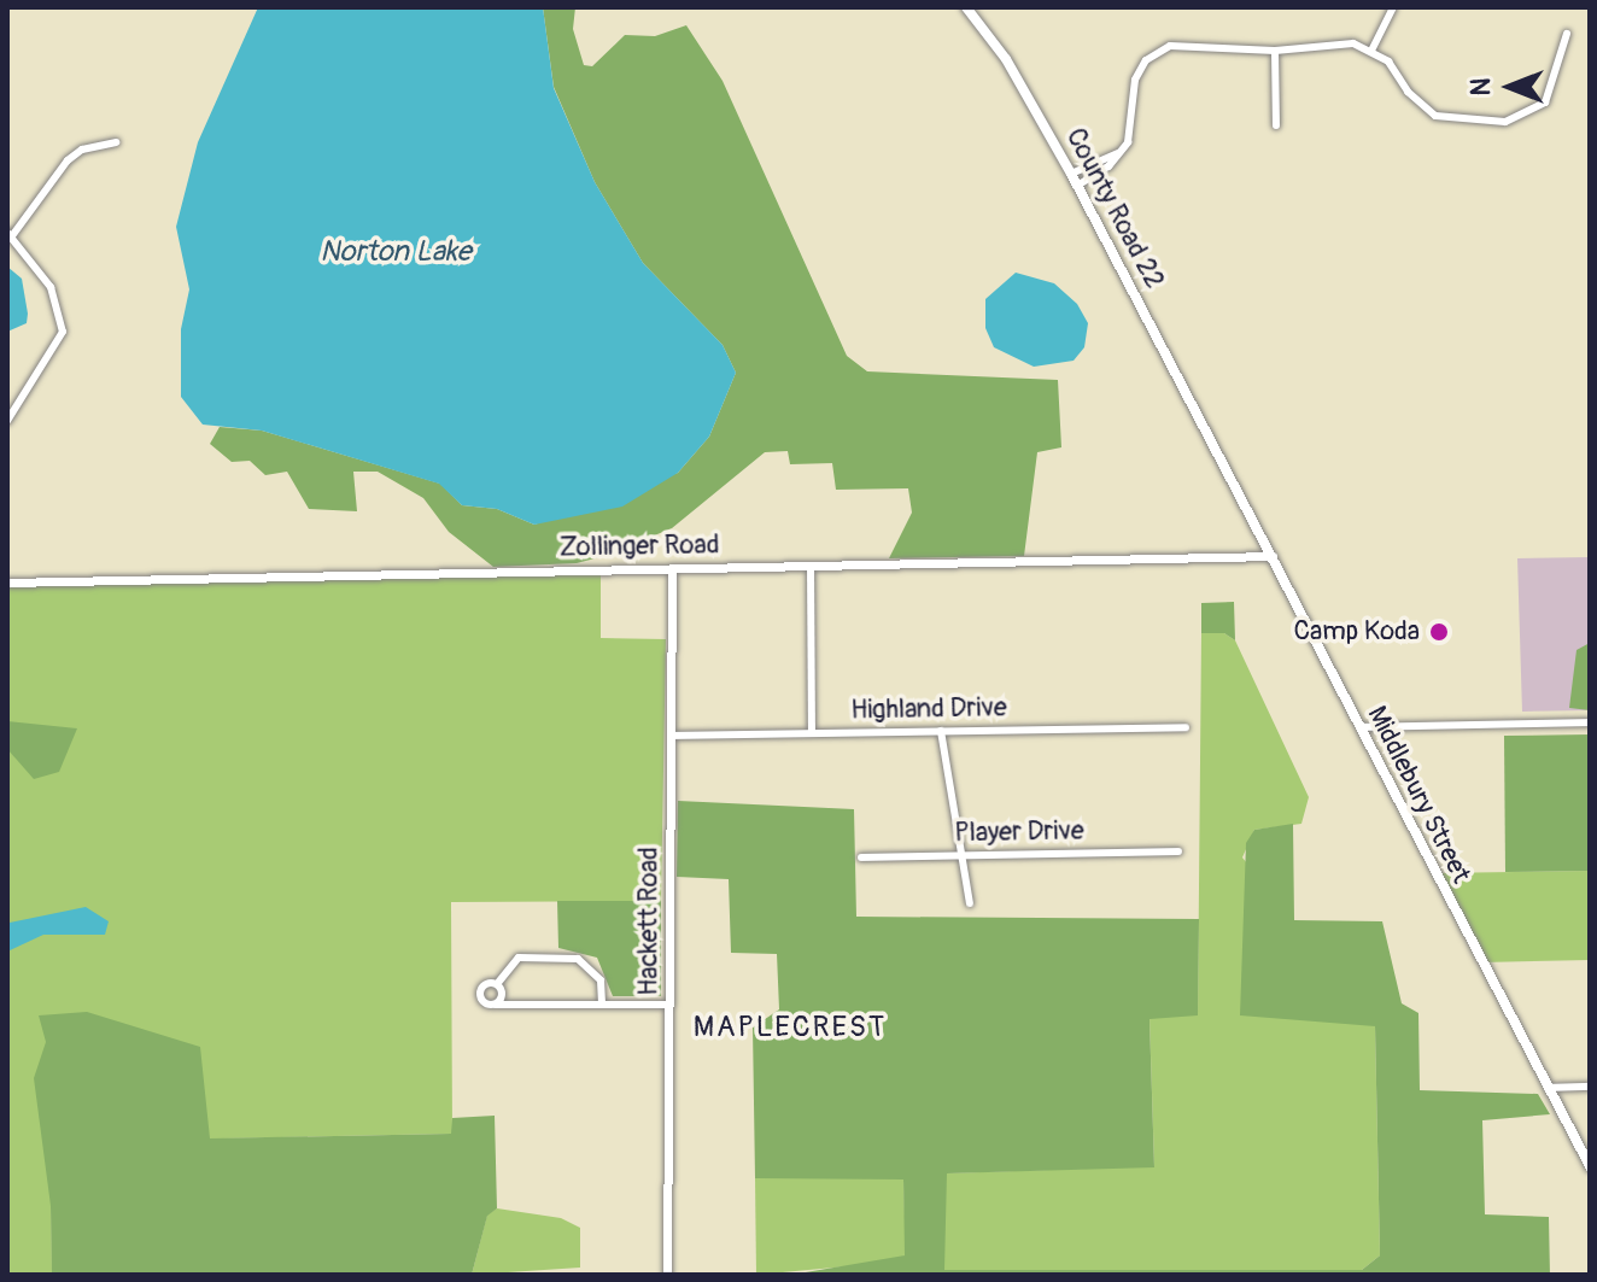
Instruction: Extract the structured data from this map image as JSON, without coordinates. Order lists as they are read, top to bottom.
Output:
{
  "streets": {
    "main road": ["County Road 22", "Middlebury Street"],
    "street": [
      "Zollinger Road",
      "Highland Drive",
      "Player Drive",
      "Hackett Road"
    ]
  },
  "crossings": [
    ["County Road 22", "Middlebury Street"],
    ["Zollinger Road", "Middlebury Street"],
    ["Zollinger Road", "Hackett Road"],
    ["Highland Drive", "Hackett Road"]
  ],
  "districts": ["MAPLECREST"],
  "water": ["Norton Lake"],
  "places": ["Camp Koda"],
  "north": "left"
}
